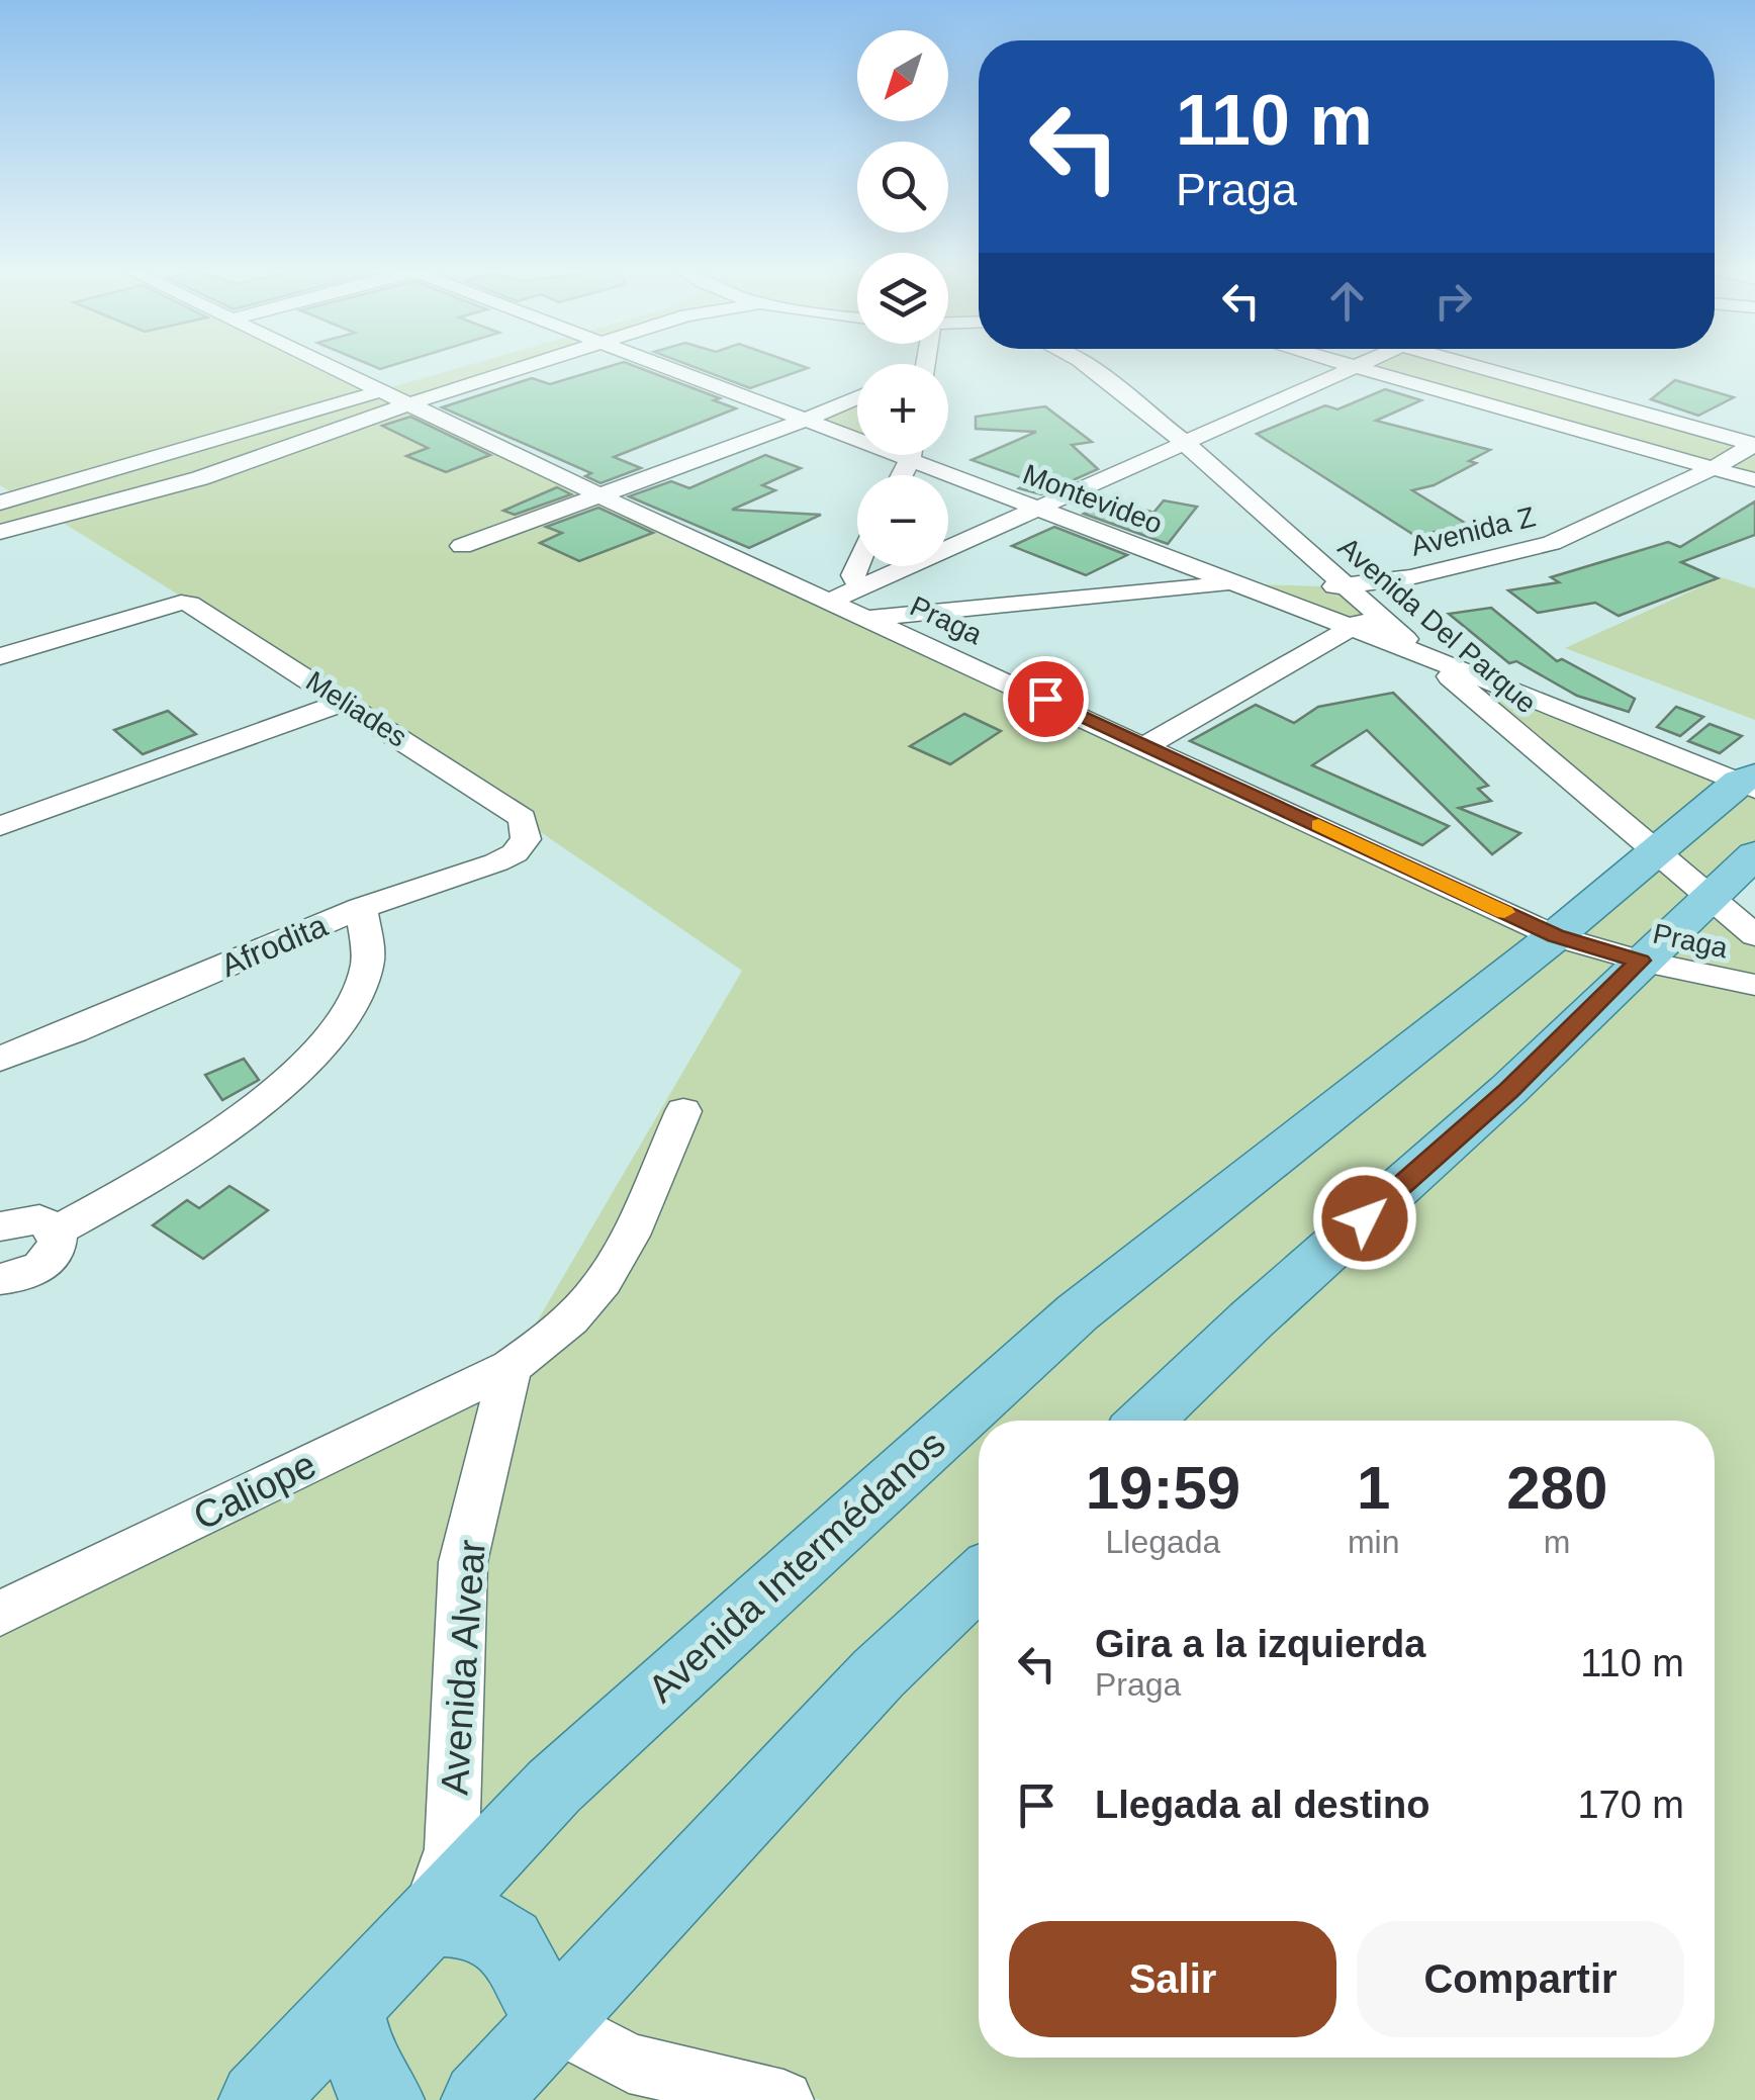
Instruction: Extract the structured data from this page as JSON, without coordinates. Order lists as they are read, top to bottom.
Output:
{
  "streets": {
    "main road": ["Avenida Intermédanos"],
    "street": [
      "Montevideo",
      "Avenida Z",
      "Praga",
      "Avenida Del Parque",
      "Meliades",
      "Afrodita",
      "Caliope",
      "Avenida Alvear"
    ]
  },
  "crossings": [
    ["Montevideo", "Avenida Z"],
    ["Montevideo", "Avenida Del Parque"],
    ["Montevideo", "Avenida Intermédanos"],
    ["Avenida Z", "Praga"],
    ["Avenida Z", "Avenida Del Parque"],
    ["Praga", "Avenida Intermédanos"],
    ["Avenida Del Parque", "Avenida Intermédanos"],
    ["Meliades", "Afrodita"],
    ["Caliope", "Avenida Alvear"],
    ["Avenida Intermédanos", "Avenida Alvear"]
  ],
  "north": "bottom left",
  "page": {
    "map_buttons": ["+", "−"],
    "turn": ["110 m", "Praga"],
    "eta": [
      "19:59",
      "Llegada",
      "1",
      "min",
      "280",
      "m"
    ],
    "list": [
      {
        "name": "Gira a la izquierda",
        "note": "Praga",
        "value": "110 m"
      },
      {
        "name": "Llegada al destino",
        "value": "170 m"
      }
    ],
    "buttons": ["Salir", "Compartir"]
  }
}
